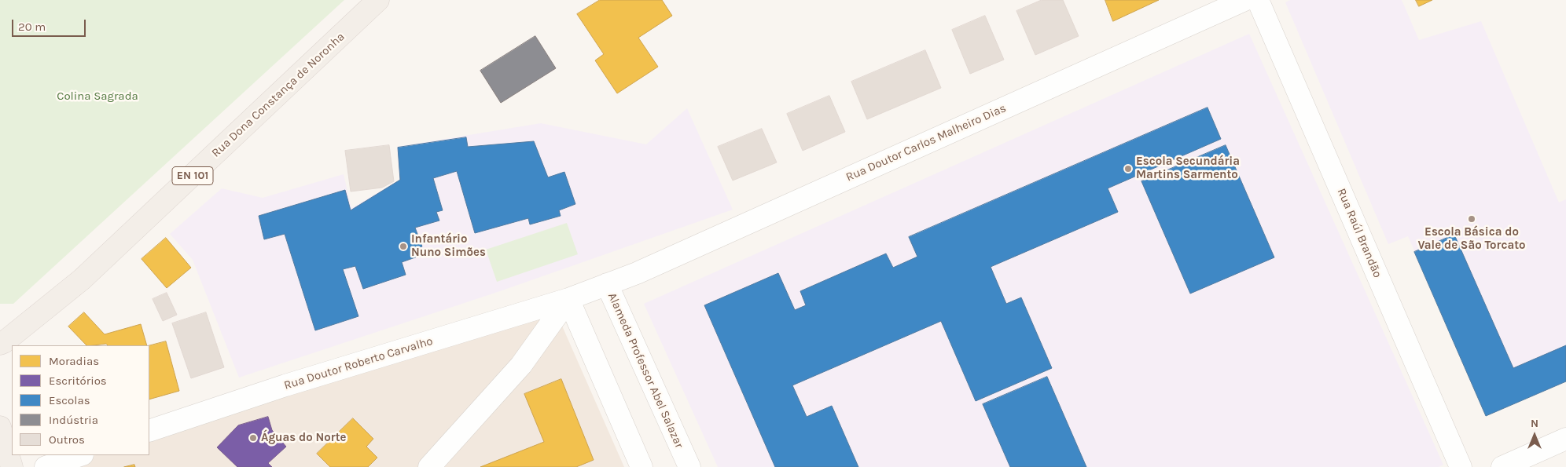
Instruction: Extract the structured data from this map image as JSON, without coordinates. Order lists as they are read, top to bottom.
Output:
{
  "streets": {
    "main road": ["Rua Dona Constança de Noronha", "EN 101"],
    "street": [
      "Rua Doutor Carlos Malheiro Dias",
      "Rua Raúl Brandão",
      "Rua Doutor Roberto Carvalho",
      "Alameda Professor Abel Salazar"
    ]
  },
  "crossings": [
    ["Rua Doutor Carlos Malheiro Dias", "Alameda Professor Abel Salazar"],
    ["Rua Doutor Roberto Carvalho", "Alameda Professor Abel Salazar"]
  ],
  "parks": ["Colina Sagrada"],
  "places": [
    "Escola Secundária Martins Sarmento",
    "Escola Básica do Vale de São Torcato",
    "Infantário Nuno Simões",
    "Águas do Norte"
  ],
  "legend": [
    "Moradias",
    "Escritórios",
    "Escolas",
    "Indústria",
    "Outros"
  ],
  "scale_bar": "20 m",
  "north": "top"
}
